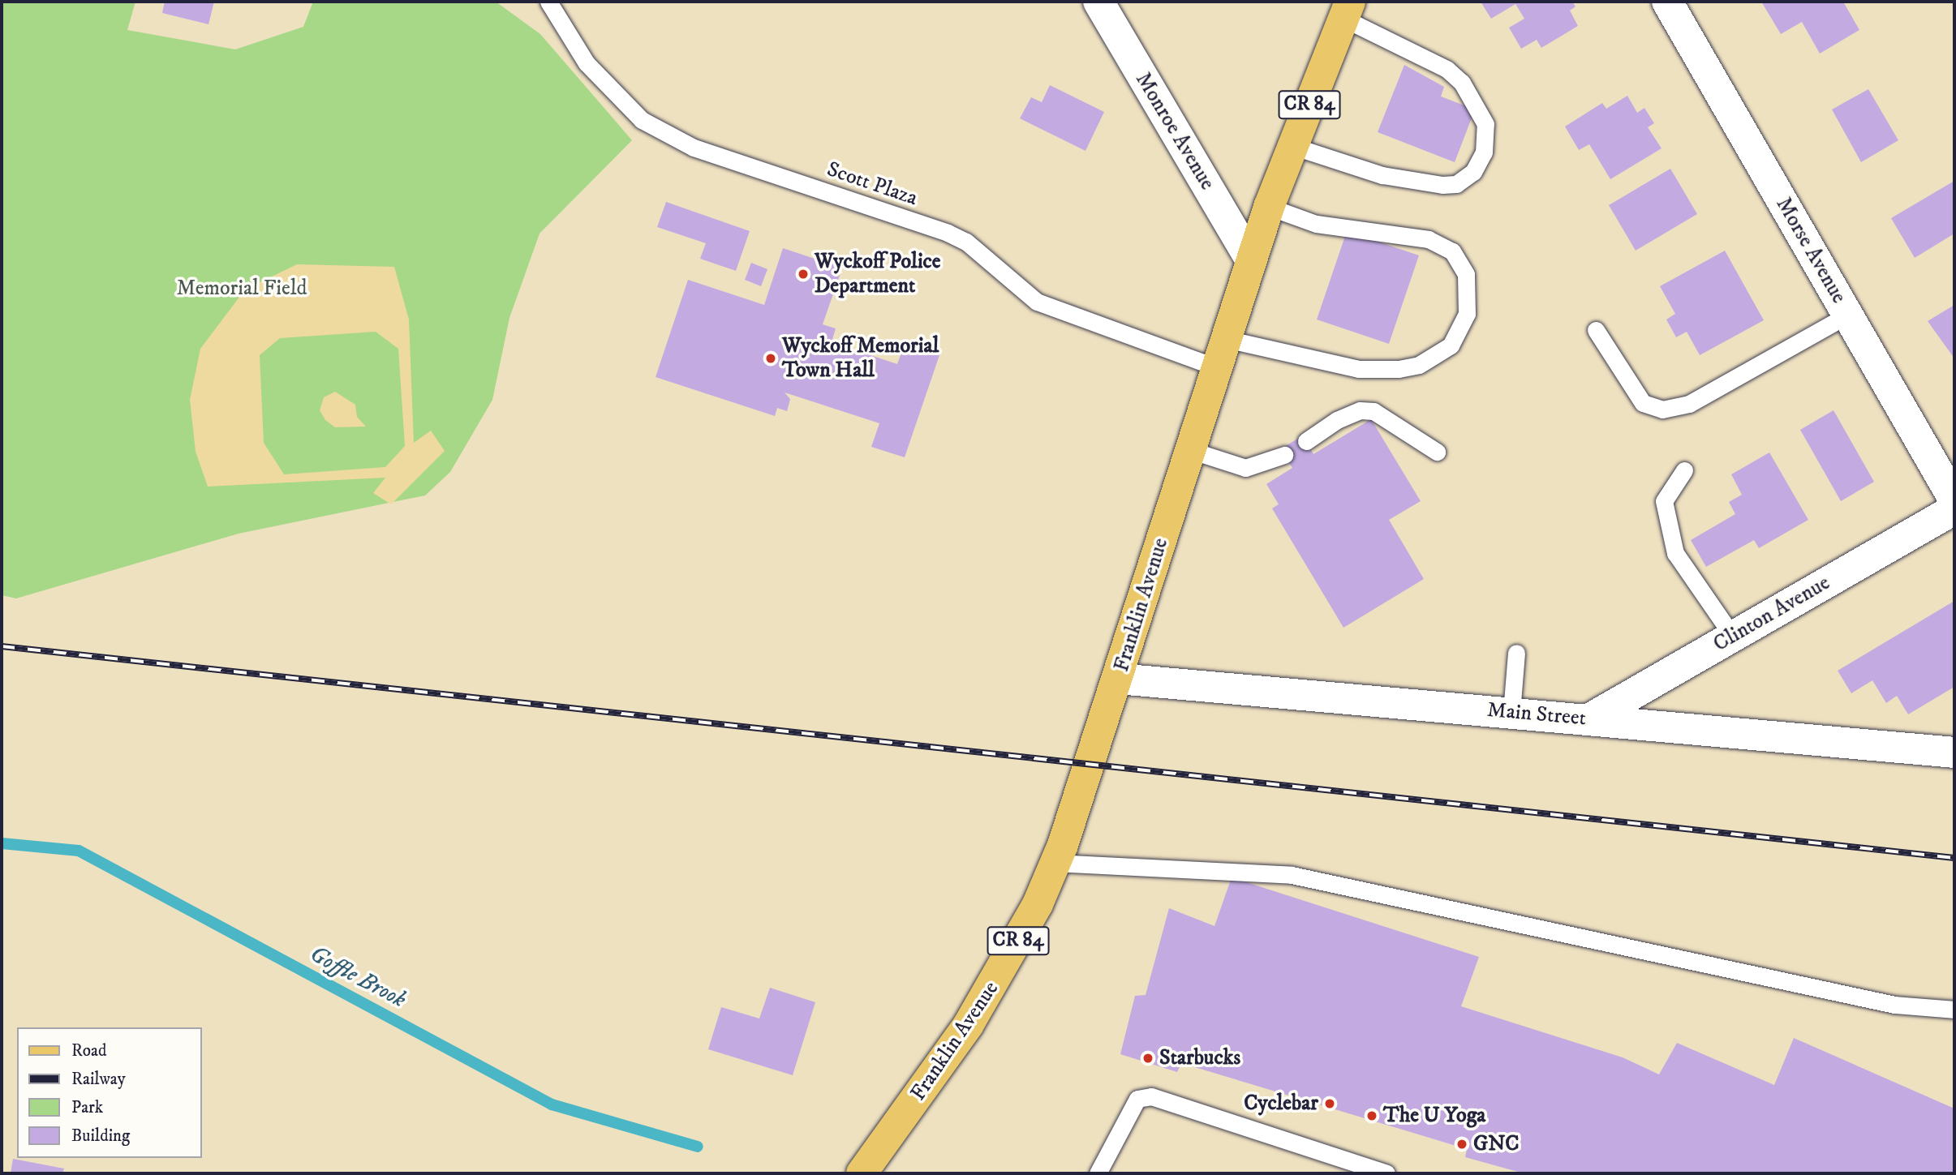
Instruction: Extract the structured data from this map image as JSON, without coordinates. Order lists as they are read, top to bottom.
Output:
{
  "streets": {
    "main road": ["CR 84", "Franklin Avenue"],
    "street": [
      "Monroe Avenue",
      "Morse Avenue",
      "Clinton Avenue",
      "Main Street"
    ],
    "lane": ["Scott Plaza"]
  },
  "crossings": [
    ["Monroe Avenue", "Franklin Avenue"],
    ["Scott Plaza", "Franklin Avenue"],
    ["Franklin Avenue", "Main Street"],
    ["Clinton Avenue", "Main Street"]
  ],
  "water": ["Goffle Brook"],
  "parks": ["Memorial Field"],
  "places": [
    "Wyckoff Police Department",
    "Wyckoff Memorial Town Hall",
    "Starbucks",
    "Cyclebar",
    "The U Yoga",
    "GNC"
  ],
  "legend": [
    "Road",
    "Railway",
    "Park",
    "Building"
  ]
}
